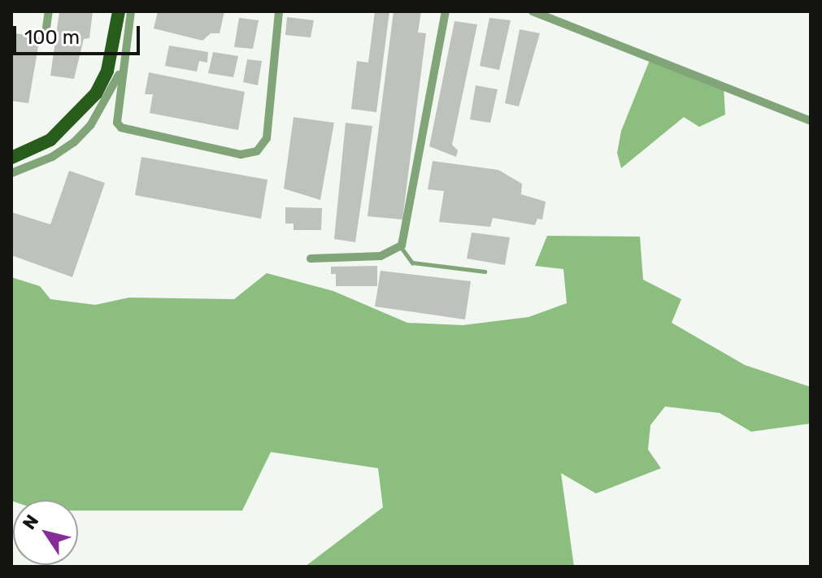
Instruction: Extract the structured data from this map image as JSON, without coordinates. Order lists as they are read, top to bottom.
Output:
{
  "scale_bar": "100 m",
  "north": "top left"
}
